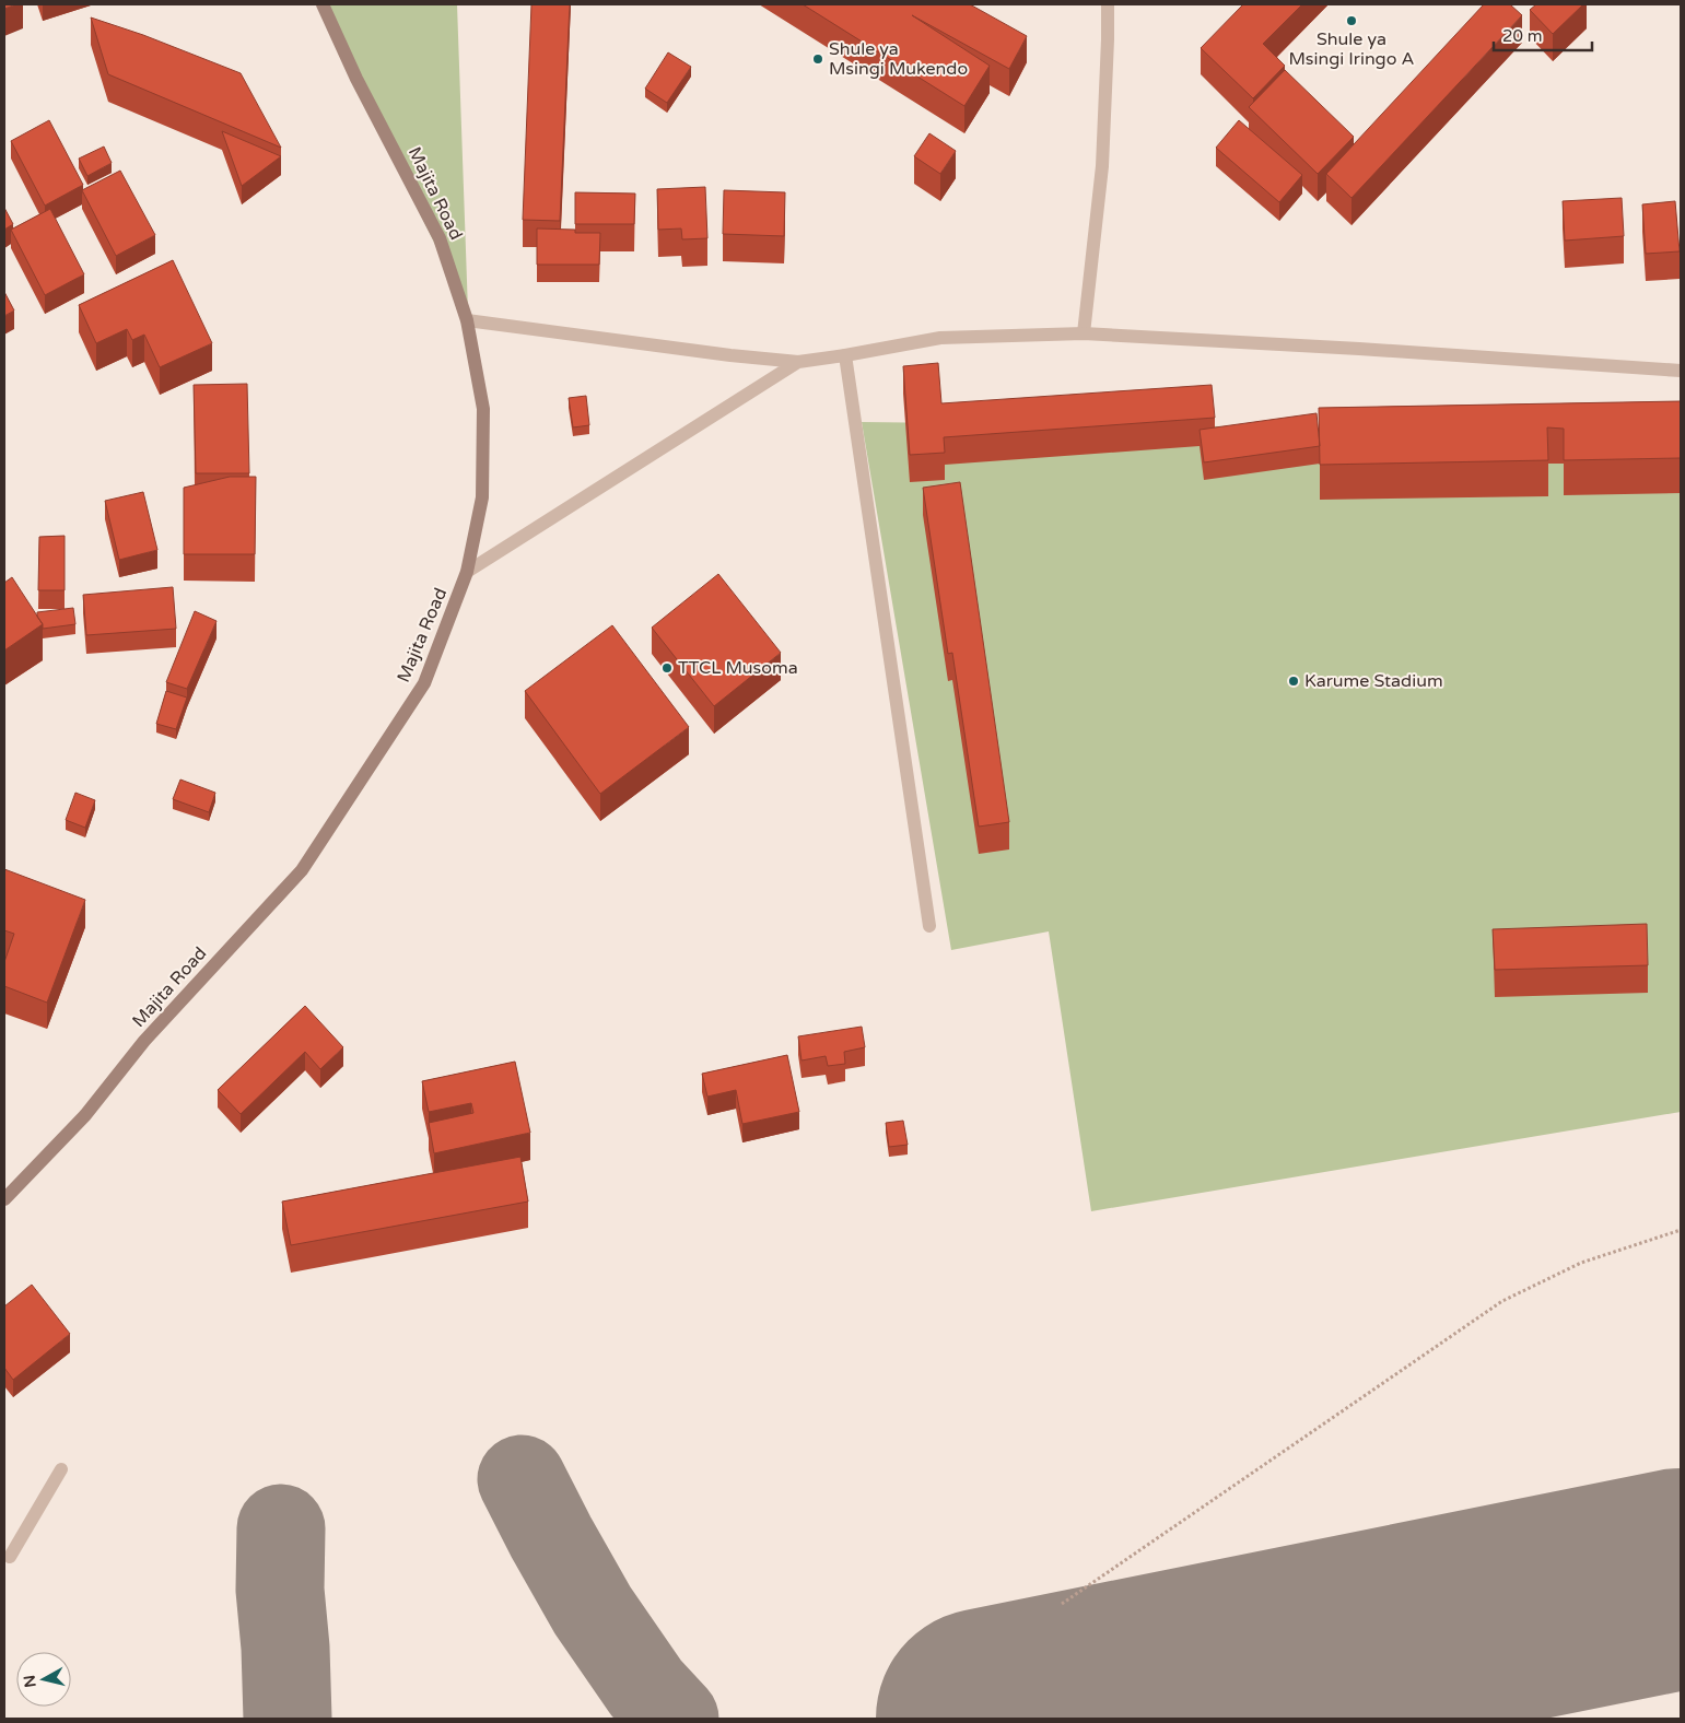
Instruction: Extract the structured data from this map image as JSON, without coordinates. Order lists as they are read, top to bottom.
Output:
{
  "streets": {
    "main road": ["Majita Road"]
  },
  "places": [
    "Shule ya Msingi Iringo A",
    "Shule ya Msingi Mukendo",
    "TTCL Musoma",
    "Karume Stadium"
  ],
  "scale_bar": "20 m",
  "north": "left"
}
